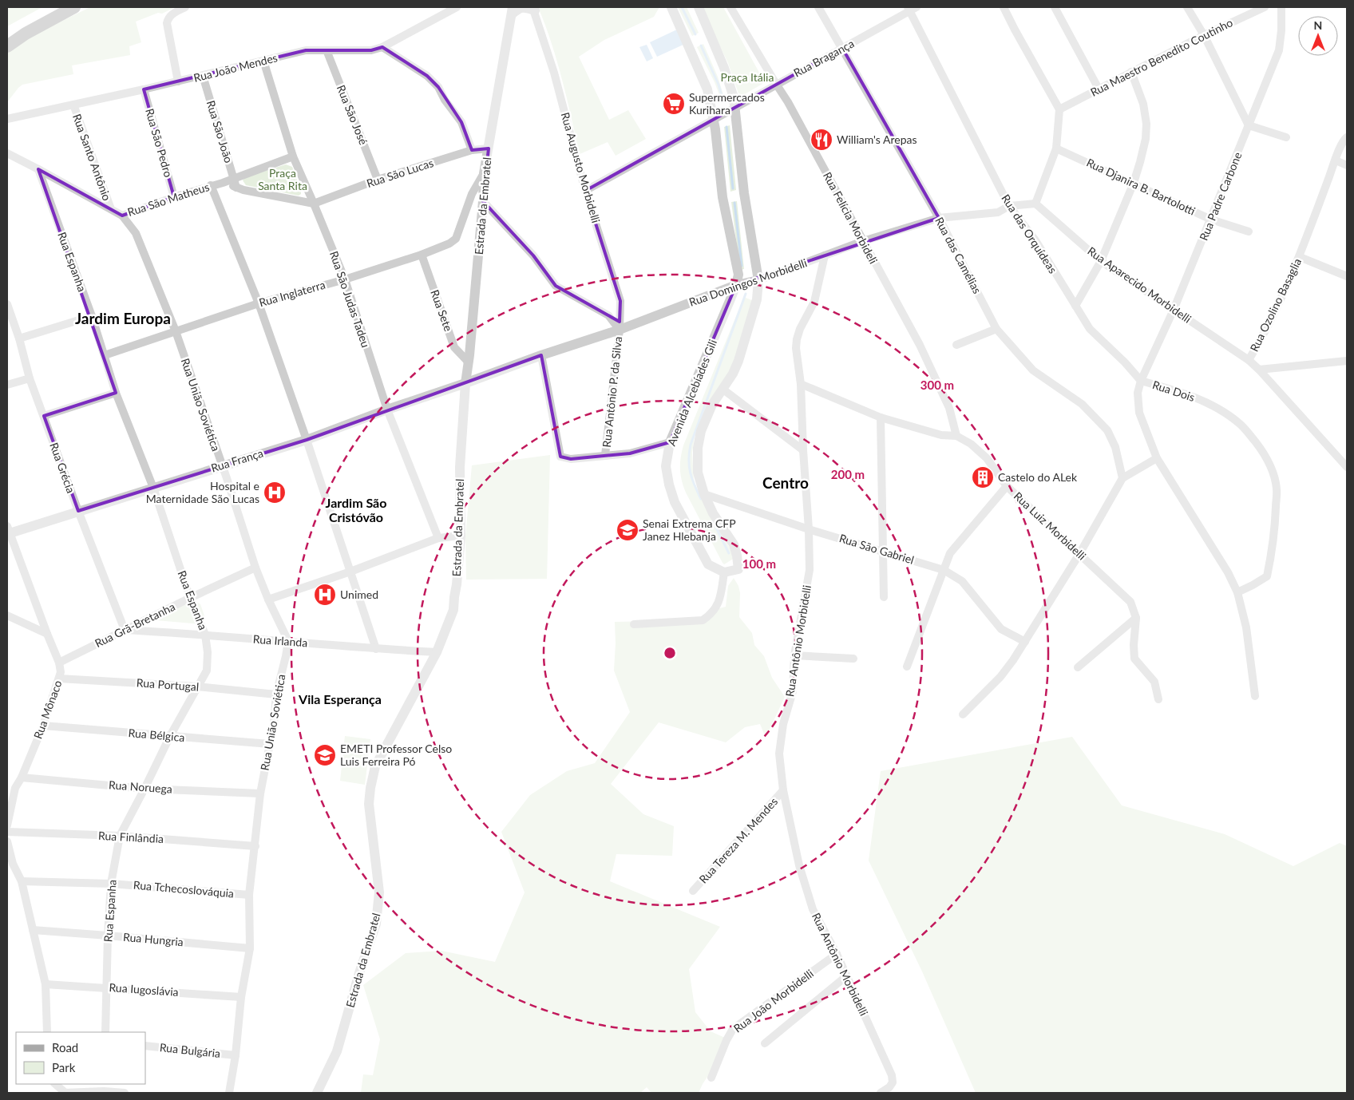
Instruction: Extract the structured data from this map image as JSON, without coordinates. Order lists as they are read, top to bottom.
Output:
{
  "streets": {
    "street": [
      "Rua Maestro Benedito Coutinho",
      "Rua Bragança",
      "Rua João Mendes",
      "Rua São José",
      "Rua São João",
      "Rua São Pedro",
      "Rua Santo Antônio",
      "Rua Augusto Morbidelli",
      "Rua São Lucas",
      "Rua Djanira B. Bartolotti",
      "Rua Padre Carbone",
      "Rua São Matheus",
      "Estrada da Embratel",
      "Rua Felícia Morbideli",
      "Rua das Orquídeas",
      "Rua das Camélias",
      "Rua Espanha",
      "Rua Domingos Morbidelli",
      "Rua Aparecido Morbidelli",
      "Rua Inglaterra",
      "Rua São Judas Tadeu",
      "Rua Ozolino Basaglia",
      "Rua Sete",
      "Rua Dois",
      "Rua Antônio P. da Silva",
      "Avenida Alcebíades Gili",
      "Rua União Soviética",
      "Rua França",
      "Rua Grécia",
      "Rua Luiz Morbidelli",
      "Rua São Gabriel",
      "Rua Grã-Bretanha",
      "Rua Irlanda",
      "Rua Antônio Morbidelli",
      "Rua Portugal",
      "Rua Mônaco",
      "Rua Bélgica",
      "Rua Noruega",
      "Rua Finlândia",
      "Rua Tereza M. Mendes",
      "Rua Tchecoslováquia",
      "Rua Hungria",
      "Rua Iugoslávia",
      "Rua João Morbidelli",
      "Rua Bulgária"
    ]
  },
  "crossings": [
    ["Rua Bragança", "Rua Augusto Morbidelli"],
    ["Rua Bragança", "Rua Felícia Morbideli"],
    ["Rua Bragança", "Rua das Orquídeas"],
    ["Rua Bragança", "Rua das Camélias"],
    ["Rua Bragança", "Avenida Alcebíades Gili"],
    ["Rua João Mendes", "Rua São José"],
    ["Rua João Mendes", "Rua São João"],
    ["Rua João Mendes", "Rua São Pedro"],
    ["Rua João Mendes", "Rua Santo Antônio"],
    ["Rua João Mendes", "Rua São Judas Tadeu"],
    ["Rua São José", "Rua São Lucas"],
    ["Rua São João", "Rua São Matheus"],
    ["Rua São Pedro", "Rua São Matheus"],
    ["Rua Santo Antônio", "Rua São Matheus"],
    ["Rua Augusto Morbidelli", "Rua Domingos Morbidelli"],
    ["Rua Augusto Morbidelli", "Rua Antônio P. da Silva"],
    ["Rua São Lucas", "Estrada da Embratel"],
    ["Rua São Lucas", "Rua São Judas Tadeu"],
    ["Rua Djanira B. Bartolotti", "Rua Padre Carbone"],
    ["Rua Padre Carbone", "Rua das Orquídeas"],
    ["Rua Padre Carbone", "Rua Aparecido Morbidelli"],
    ["Rua Padre Carbone", "Rua Dois"],
    ["Rua São Matheus", "Rua Espanha"],
    ["Rua São Matheus", "Rua São Judas Tadeu"],
    ["Rua São Matheus", "Rua União Soviética"],
    ["Estrada da Embratel", "Rua Domingos Morbidelli"],
    ["Estrada da Embratel", "Rua Inglaterra"],
    ["Estrada da Embratel", "Rua Sete"],
    ["Estrada da Embratel", "Rua França"],
    ["Estrada da Embratel", "Rua Irlanda"],
    ["Rua Felícia Morbideli", "Rua Domingos Morbidelli"],
    ["Rua Felícia Morbideli", "Rua Luiz Morbidelli"],
    ["Rua das Orquídeas", "Rua Domingos Morbidelli"],
    ["Rua das Orquídeas", "Rua Dois"],
    ["Rua das Camélias", "Rua Domingos Morbidelli"],
    ["Rua Espanha", "Rua Inglaterra"],
    ["Rua Espanha", "Rua França"],
    ["Rua Espanha", "Rua Grã-Bretanha"],
    ["Rua Espanha", "Rua Irlanda"],
    ["Rua Espanha", "Rua Portugal"],
    ["Rua Espanha", "Rua Bélgica"],
    ["Rua Espanha", "Rua Noruega"],
    ["Rua Espanha", "Rua Finlândia"],
    ["Rua Espanha", "Rua Tchecoslováquia"],
    ["Rua Espanha", "Rua Hungria"],
    ["Rua Espanha", "Rua Iugoslávia"],
    ["Rua Domingos Morbidelli", "Rua Aparecido Morbidelli"],
    ["Rua Domingos Morbidelli", "Rua Antônio P. da Silva"],
    ["Rua Domingos Morbidelli", "Avenida Alcebíades Gili"],
    ["Rua Domingos Morbidelli", "Rua França"],
    ["Rua Domingos Morbidelli", "Rua Antônio Morbidelli"],
    ["Rua Aparecido Morbidelli", "Rua Ozolino Basaglia"],
    ["Rua Inglaterra", "Rua São Judas Tadeu"],
    ["Rua Inglaterra", "Rua Sete"],
    ["Rua Inglaterra", "Rua União Soviética"],
    ["Rua São Judas Tadeu", "Rua França"],
    ["Avenida Alcebíades Gili", "Rua São Gabriel"],
    ["Rua União Soviética", "Rua França"],
    ["Rua União Soviética", "Rua Grã-Bretanha"],
    ["Rua União Soviética", "Rua Irlanda"],
    ["Rua União Soviética", "Rua Portugal"],
    ["Rua União Soviética", "Rua Bélgica"],
    ["Rua União Soviética", "Rua Noruega"],
    ["Rua União Soviética", "Rua Finlândia"],
    ["Rua União Soviética", "Rua Tchecoslováquia"],
    ["Rua União Soviética", "Rua Hungria"],
    ["Rua União Soviética", "Rua Iugoslávia"],
    ["Rua União Soviética", "Rua Bulgária"],
    ["Rua França", "Rua Grécia"],
    ["Rua França", "Rua Mônaco"],
    ["Rua Grécia", "Rua Grã-Bretanha"],
    ["Rua Grécia", "Rua Irlanda"],
    ["Rua Luiz Morbidelli", "Rua Antônio Morbidelli"],
    ["Rua São Gabriel", "Rua Antônio Morbidelli"],
    ["Rua Grã-Bretanha", "Rua Irlanda"],
    ["Rua Grã-Bretanha", "Rua Mônaco"],
    ["Rua Antônio Morbidelli", "Rua Tereza M. Mendes"],
    ["Rua Antônio Morbidelli", "Rua João Morbidelli"],
    ["Rua Portugal", "Rua Mônaco"],
    ["Rua Mônaco", "Rua Bélgica"],
    ["Rua Mônaco", "Rua Noruega"]
  ],
  "districts": [
    "Jardim Europa",
    "Centro",
    "Jardim São Cristóvão",
    "Vila Esperança"
  ],
  "parks": ["Praça Itália", "Praça Santa Rita"],
  "places": {
    "supermarket": ["Supermercados Kurihara"],
    "restaurant": ["William's Arepas"],
    "building": ["Castelo do ALek"],
    "hospital": ["Hospital e Maternidade São Lucas", "Unimed"],
    "school or university": ["Senai Extrema CFP Janez Hlebanja", "EMETI Professor Celso Luis Ferreira Pó"]
  },
  "legend": ["Road", "Park"],
  "north": "top",
  "rings": ["300 m", "200 m", "100 m"]
}
